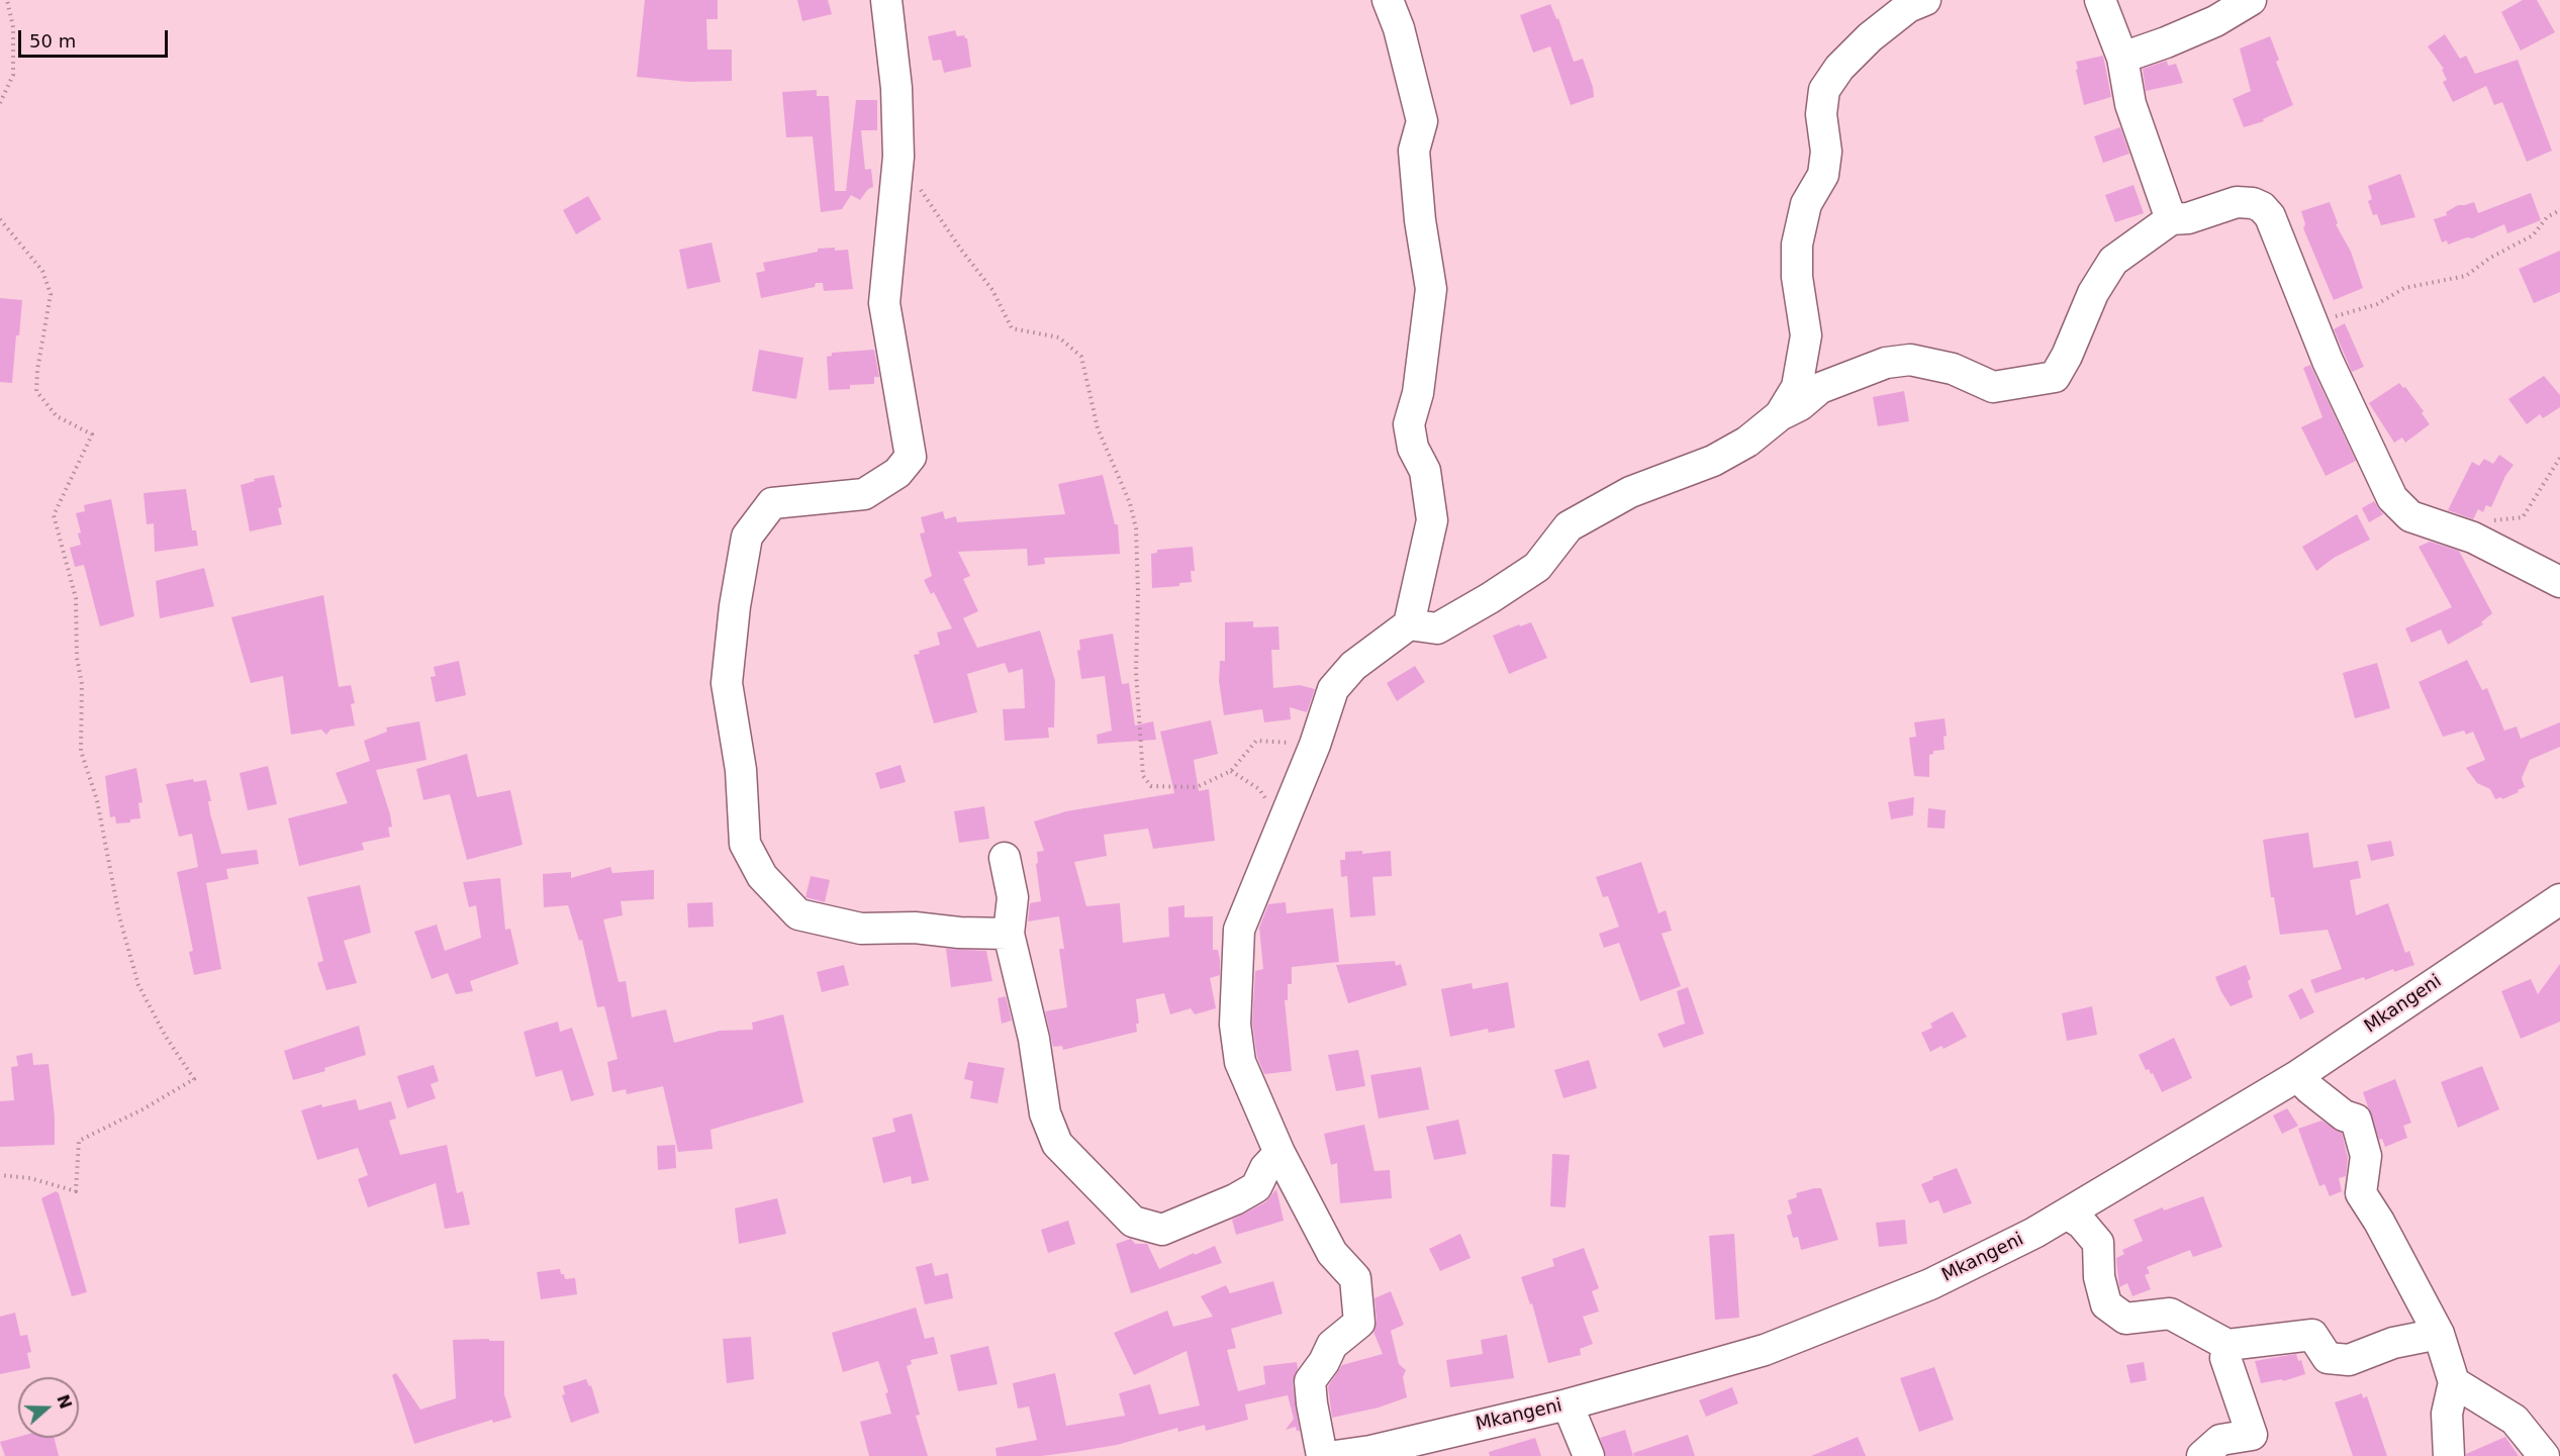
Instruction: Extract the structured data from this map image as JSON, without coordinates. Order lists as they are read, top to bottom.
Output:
{
  "streets": {
    "street": ["Mkangeni"]
  },
  "scale_bar": "50 m",
  "north": "right"
}
